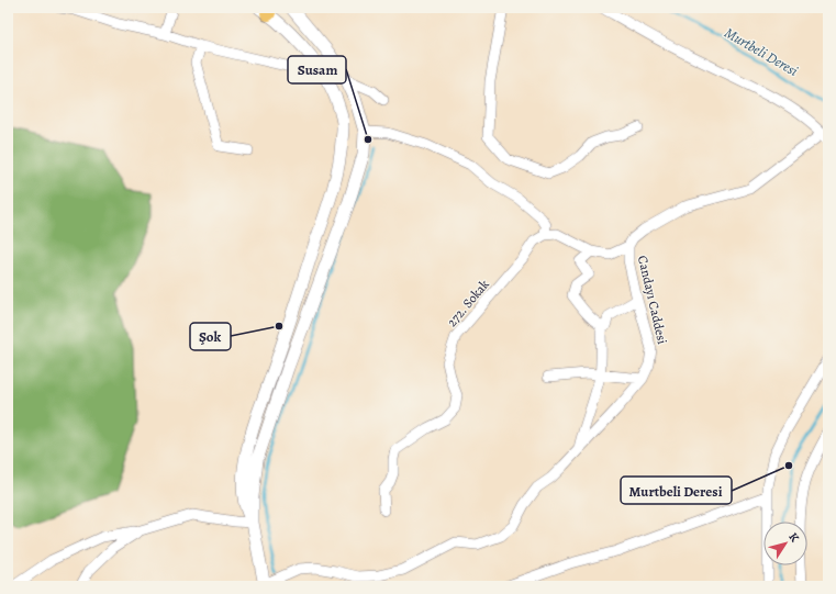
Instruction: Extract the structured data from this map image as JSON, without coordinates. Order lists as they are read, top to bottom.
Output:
{
  "streets": {
    "street": ["Candayı Caddesi", "272. Sokak"]
  },
  "water": ["Murtbeli Deresi"],
  "places": ["Susam", "Şok", "Murtbeli Deresi"],
  "north": "top right"
}
